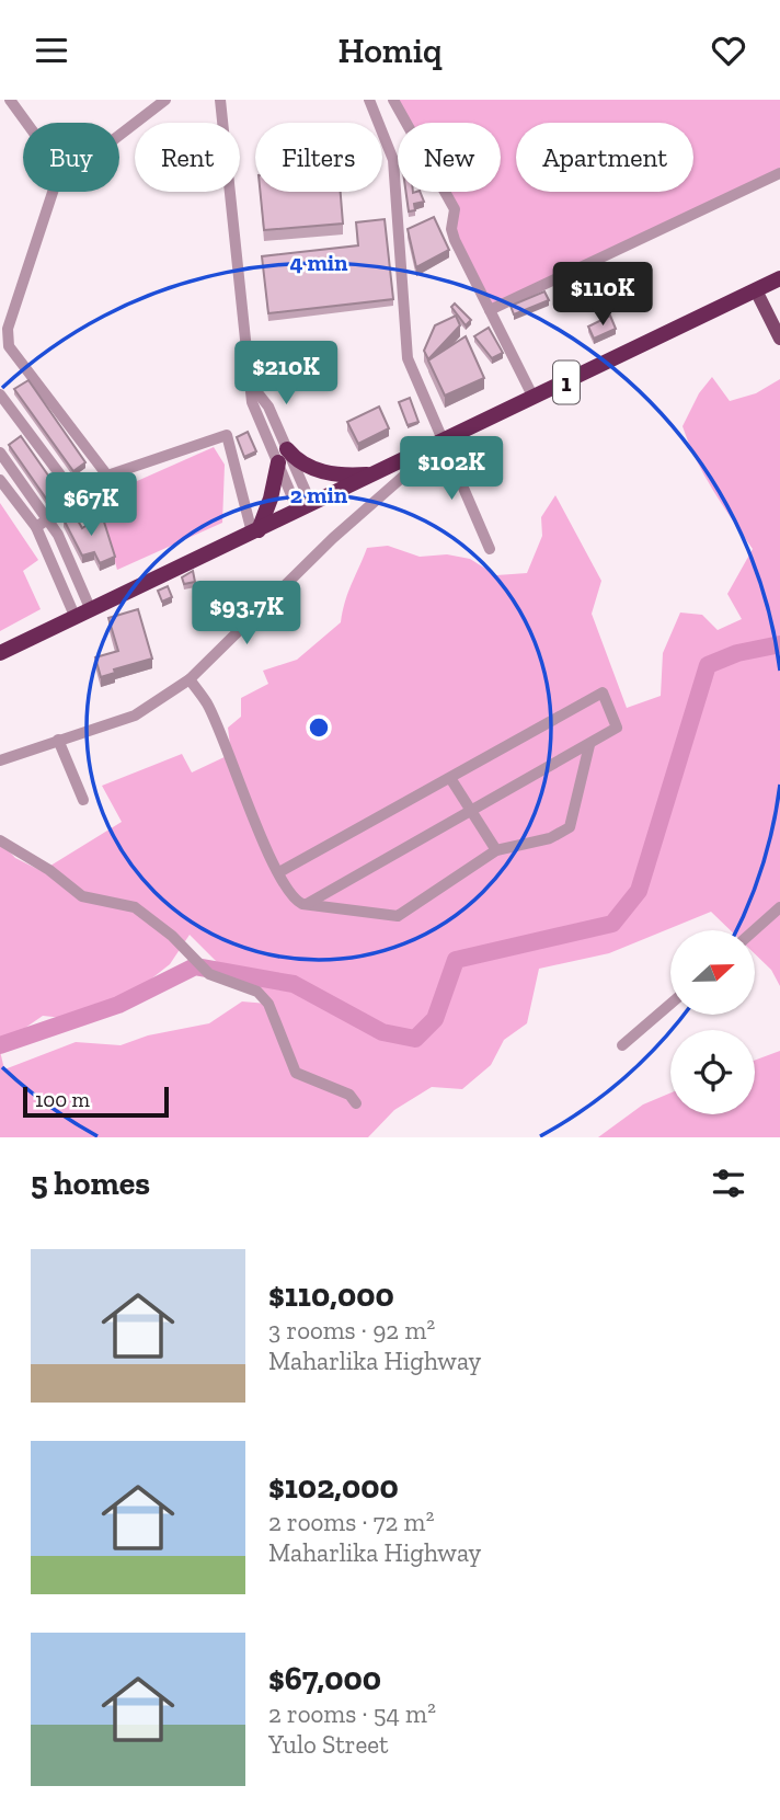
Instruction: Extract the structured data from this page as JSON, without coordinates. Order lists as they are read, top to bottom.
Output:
{
  "streets": {
    "highway": ["1"]
  },
  "scale_bar": "100 m",
  "north": "right",
  "page": {
    "header": "Homiq",
    "chip": [
      "Buy",
      "Rent",
      "Filters",
      "New",
      "Apartment"
    ],
    "price": [
      "$110K",
      "$210K",
      "$102K",
      "$67K",
      "$93.7K"
    ],
    "scale": "100 m",
    "heading": "5 homes",
    "list": [
      {
        "name": "$110,000",
        "note": "3 rooms · 92 m² · Maharlika Highway"
      },
      {
        "name": "$102,000",
        "note": "2 rooms · 72 m² · Maharlika Highway"
      },
      {
        "name": "$67,000",
        "note": "2 rooms · 54 m² · Yulo Street"
      }
    ]
  },
  "rings": ["4 min", "2 min"]
}
